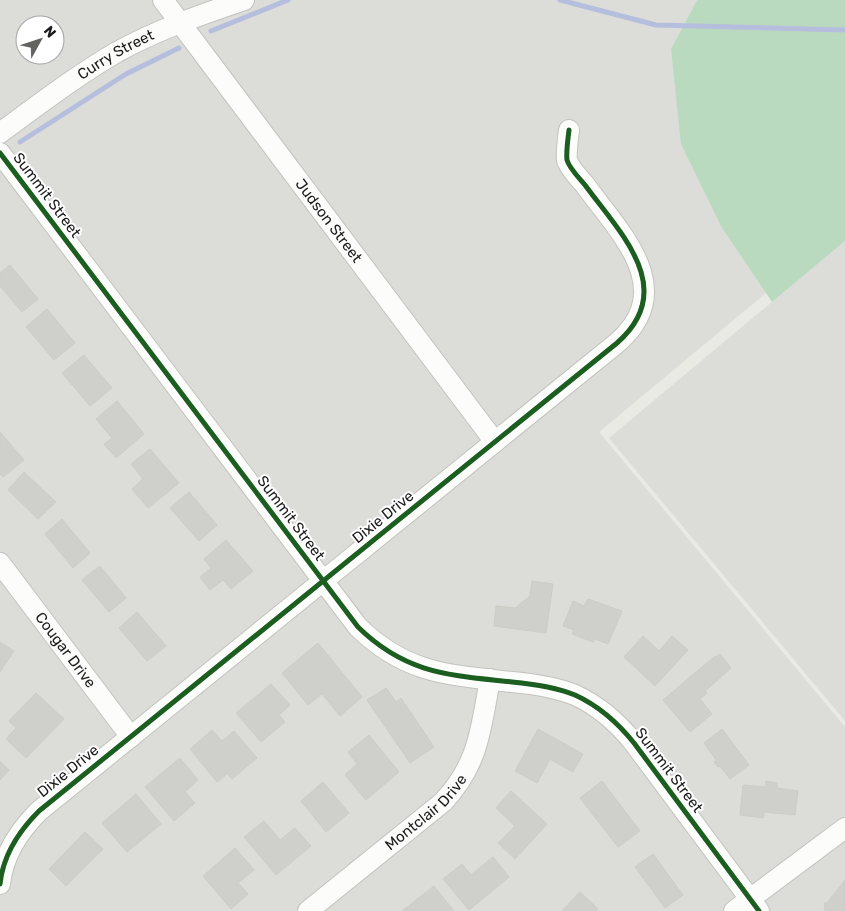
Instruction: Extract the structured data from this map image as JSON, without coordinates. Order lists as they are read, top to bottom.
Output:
{
  "streets": {
    "street": [
      "Curry Street",
      "Summit Street",
      "Judson Street",
      "Dixie Drive",
      "Cougar Drive",
      "Montclair Drive"
    ]
  },
  "crossings": [
    ["Curry Street", "Judson Street"],
    ["Summit Street", "Dixie Drive"],
    ["Summit Street", "Montclair Drive"],
    ["Judson Street", "Dixie Drive"],
    ["Dixie Drive", "Cougar Drive"]
  ],
  "north": "top right"
}
